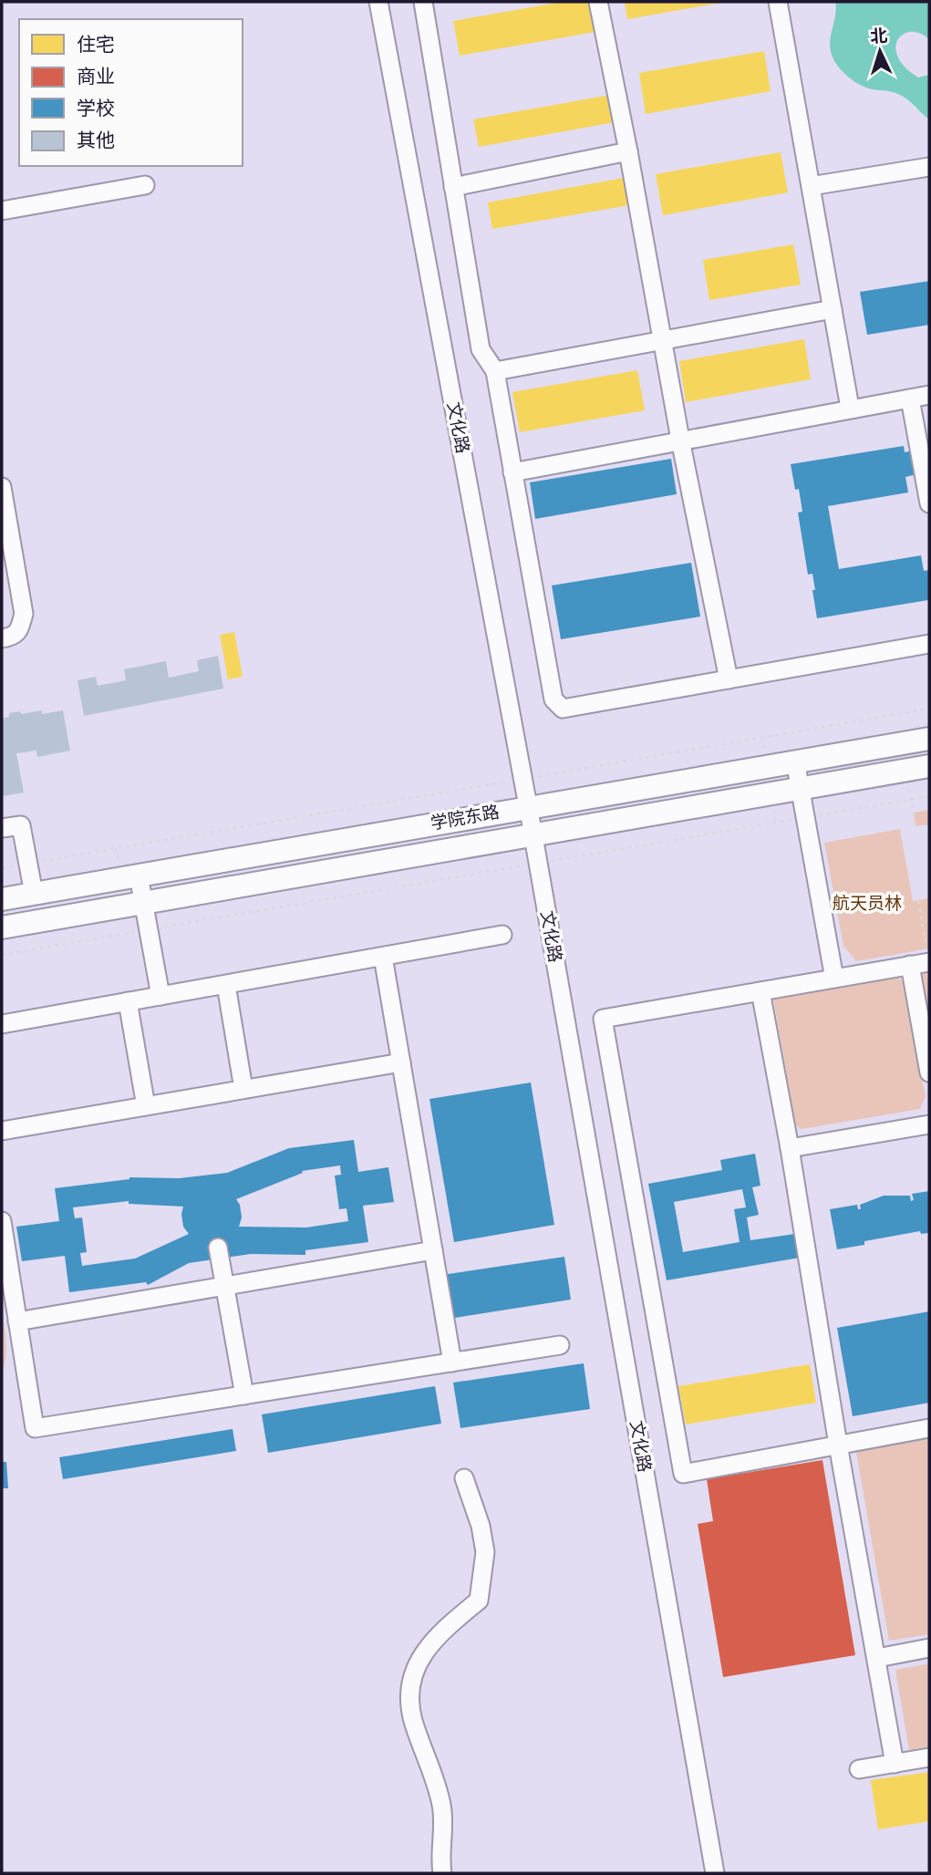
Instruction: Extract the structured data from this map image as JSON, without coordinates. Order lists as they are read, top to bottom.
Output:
{
  "streets": {
    "main road": ["学院东路"],
    "street": ["文化路"]
  },
  "crossings": [
    ["文化路", "学院东路"]
  ],
  "parks": ["航天员林"],
  "legend": [
    "住宅",
    "商业",
    "学校",
    "其他"
  ],
  "north": "top"
}
